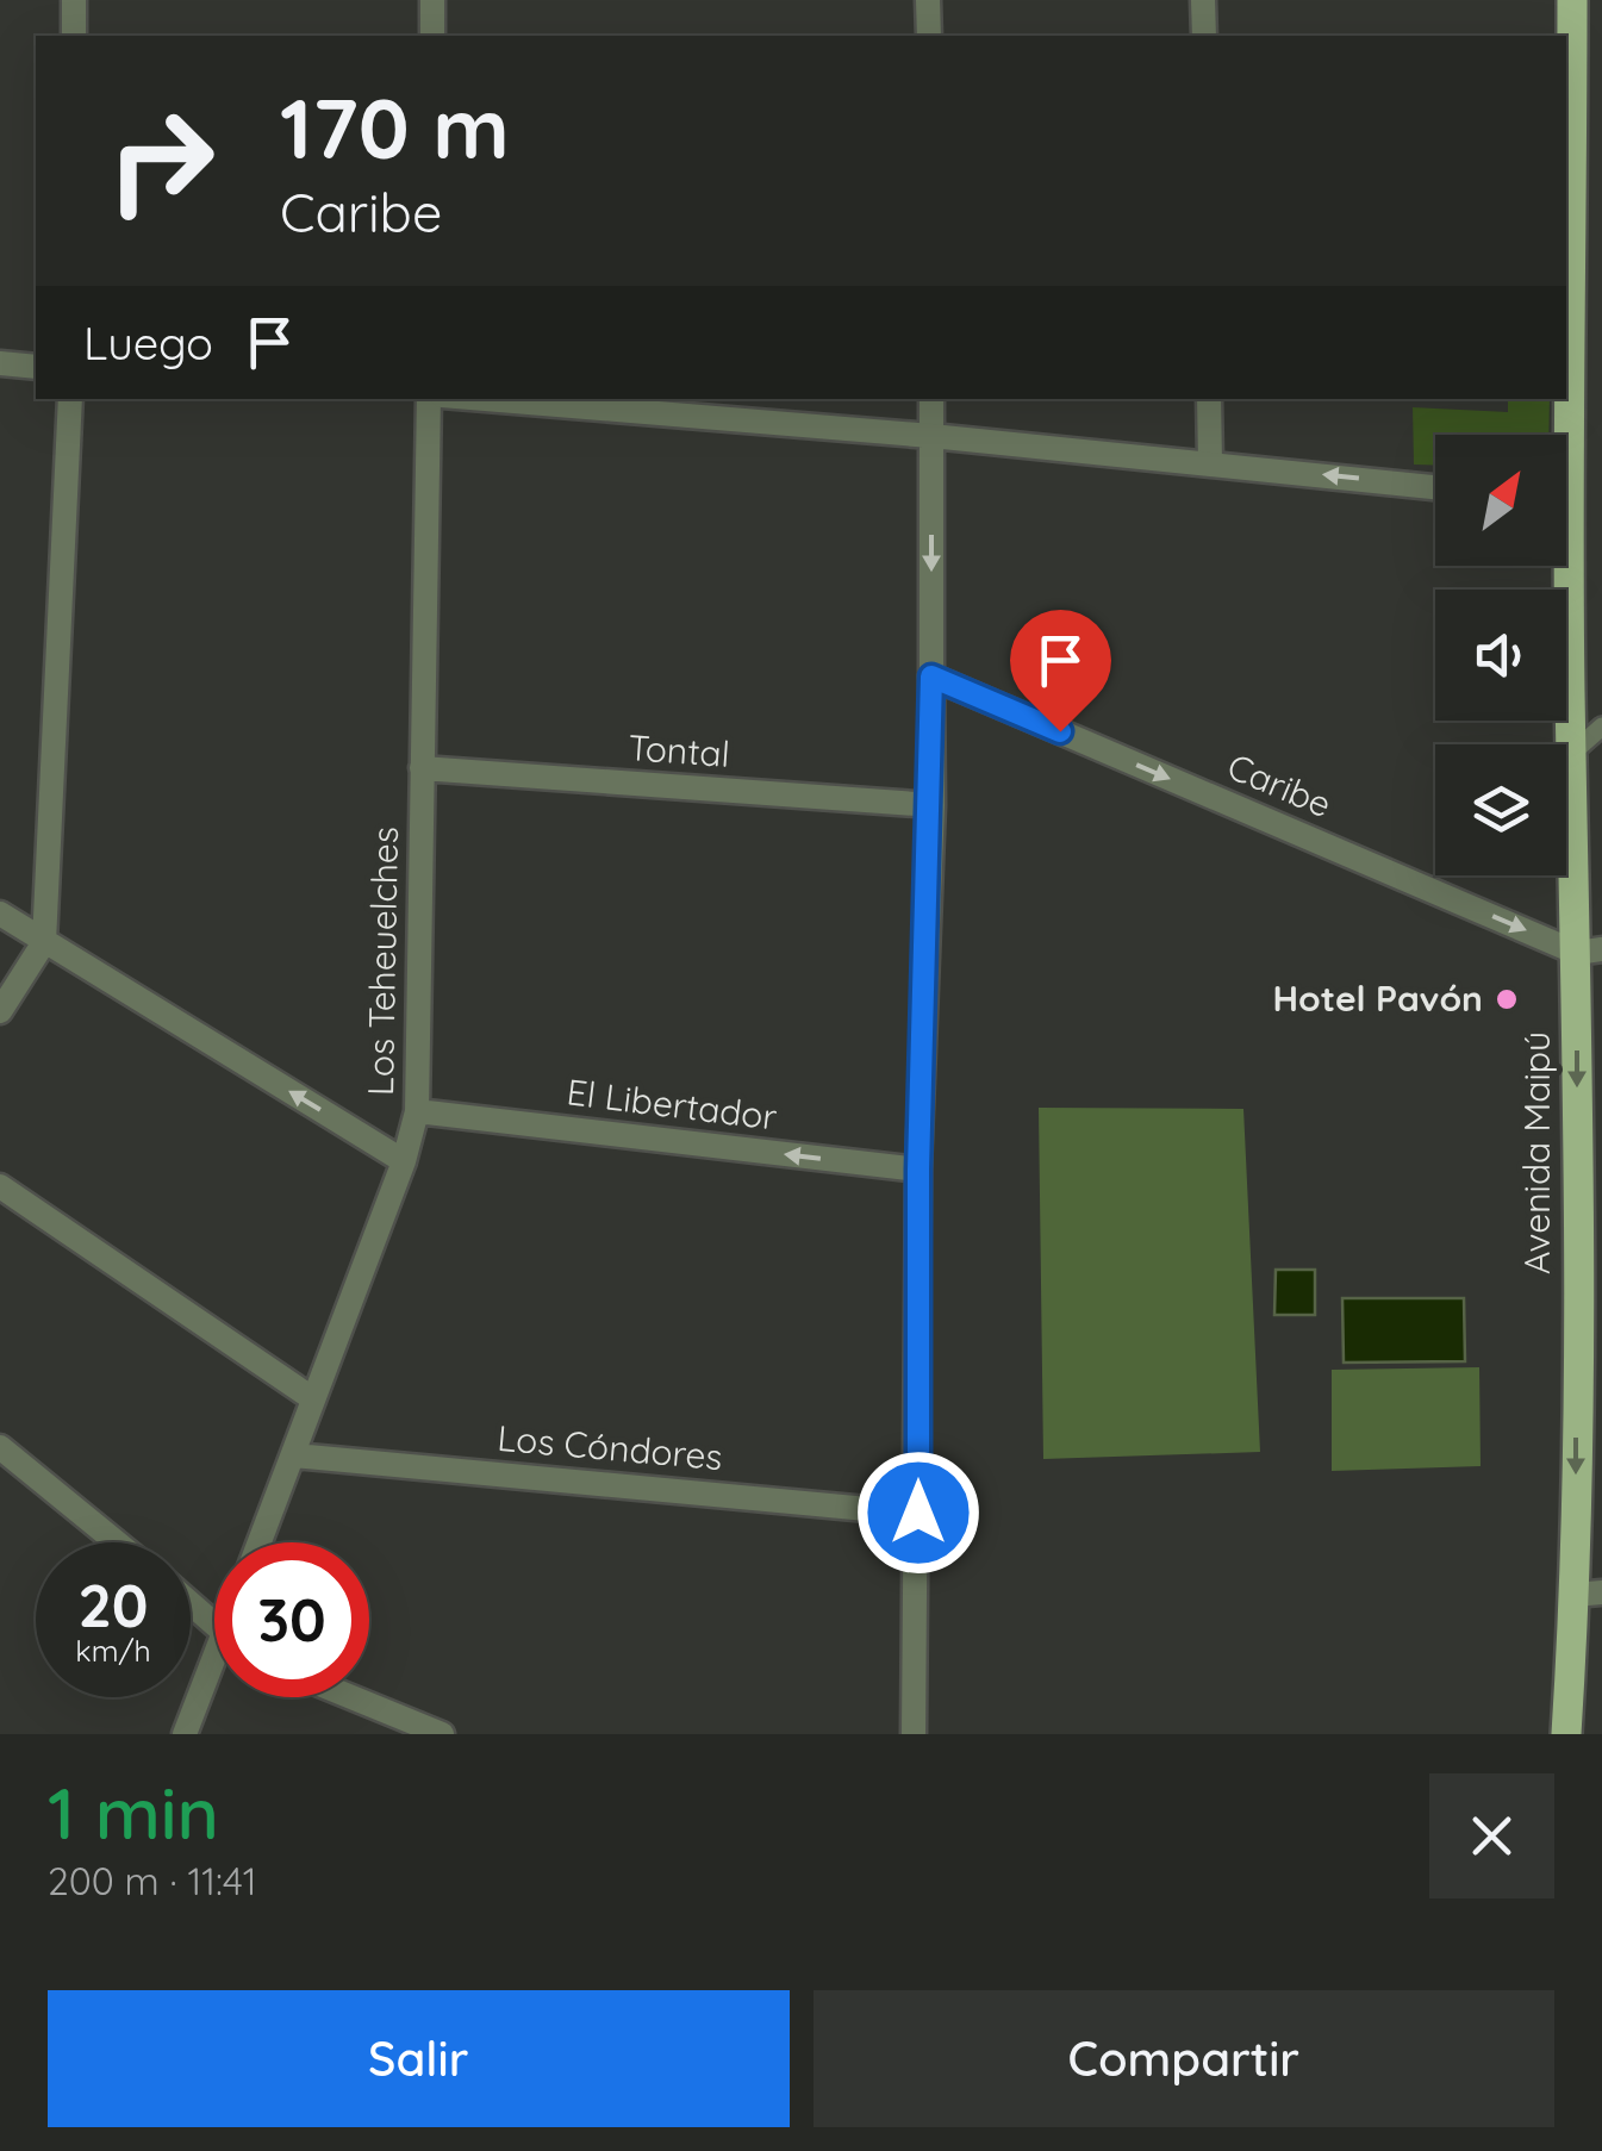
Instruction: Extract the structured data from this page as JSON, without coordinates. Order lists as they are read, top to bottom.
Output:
{
  "streets": {
    "main road": ["Avenida Maipú"],
    "street": [
      "Tontal",
      "Caribe",
      "Los Teheuelches",
      "El Libertador",
      "Los Cóndores"
    ]
  },
  "crossings": [
    ["Tontal", "Los Teheuelches"],
    ["Caribe", "Avenida Maipú"],
    ["Los Teheuelches", "El Libertador"],
    ["Los Teheuelches", "Los Cóndores"]
  ],
  "one_way": ["Caribe", "El Libertador", "Avenida Maipú"],
  "places": ["Hotel Pavón"],
  "north": "top right",
  "page": {
    "turn": ["170 m", "Caribe"],
    "then": "Luego",
    "speed": "20 km/h",
    "limit": "30",
    "heading": ["1 min", "200 m · 11:41"],
    "buttons": ["Salir", "Compartir"]
  }
}
